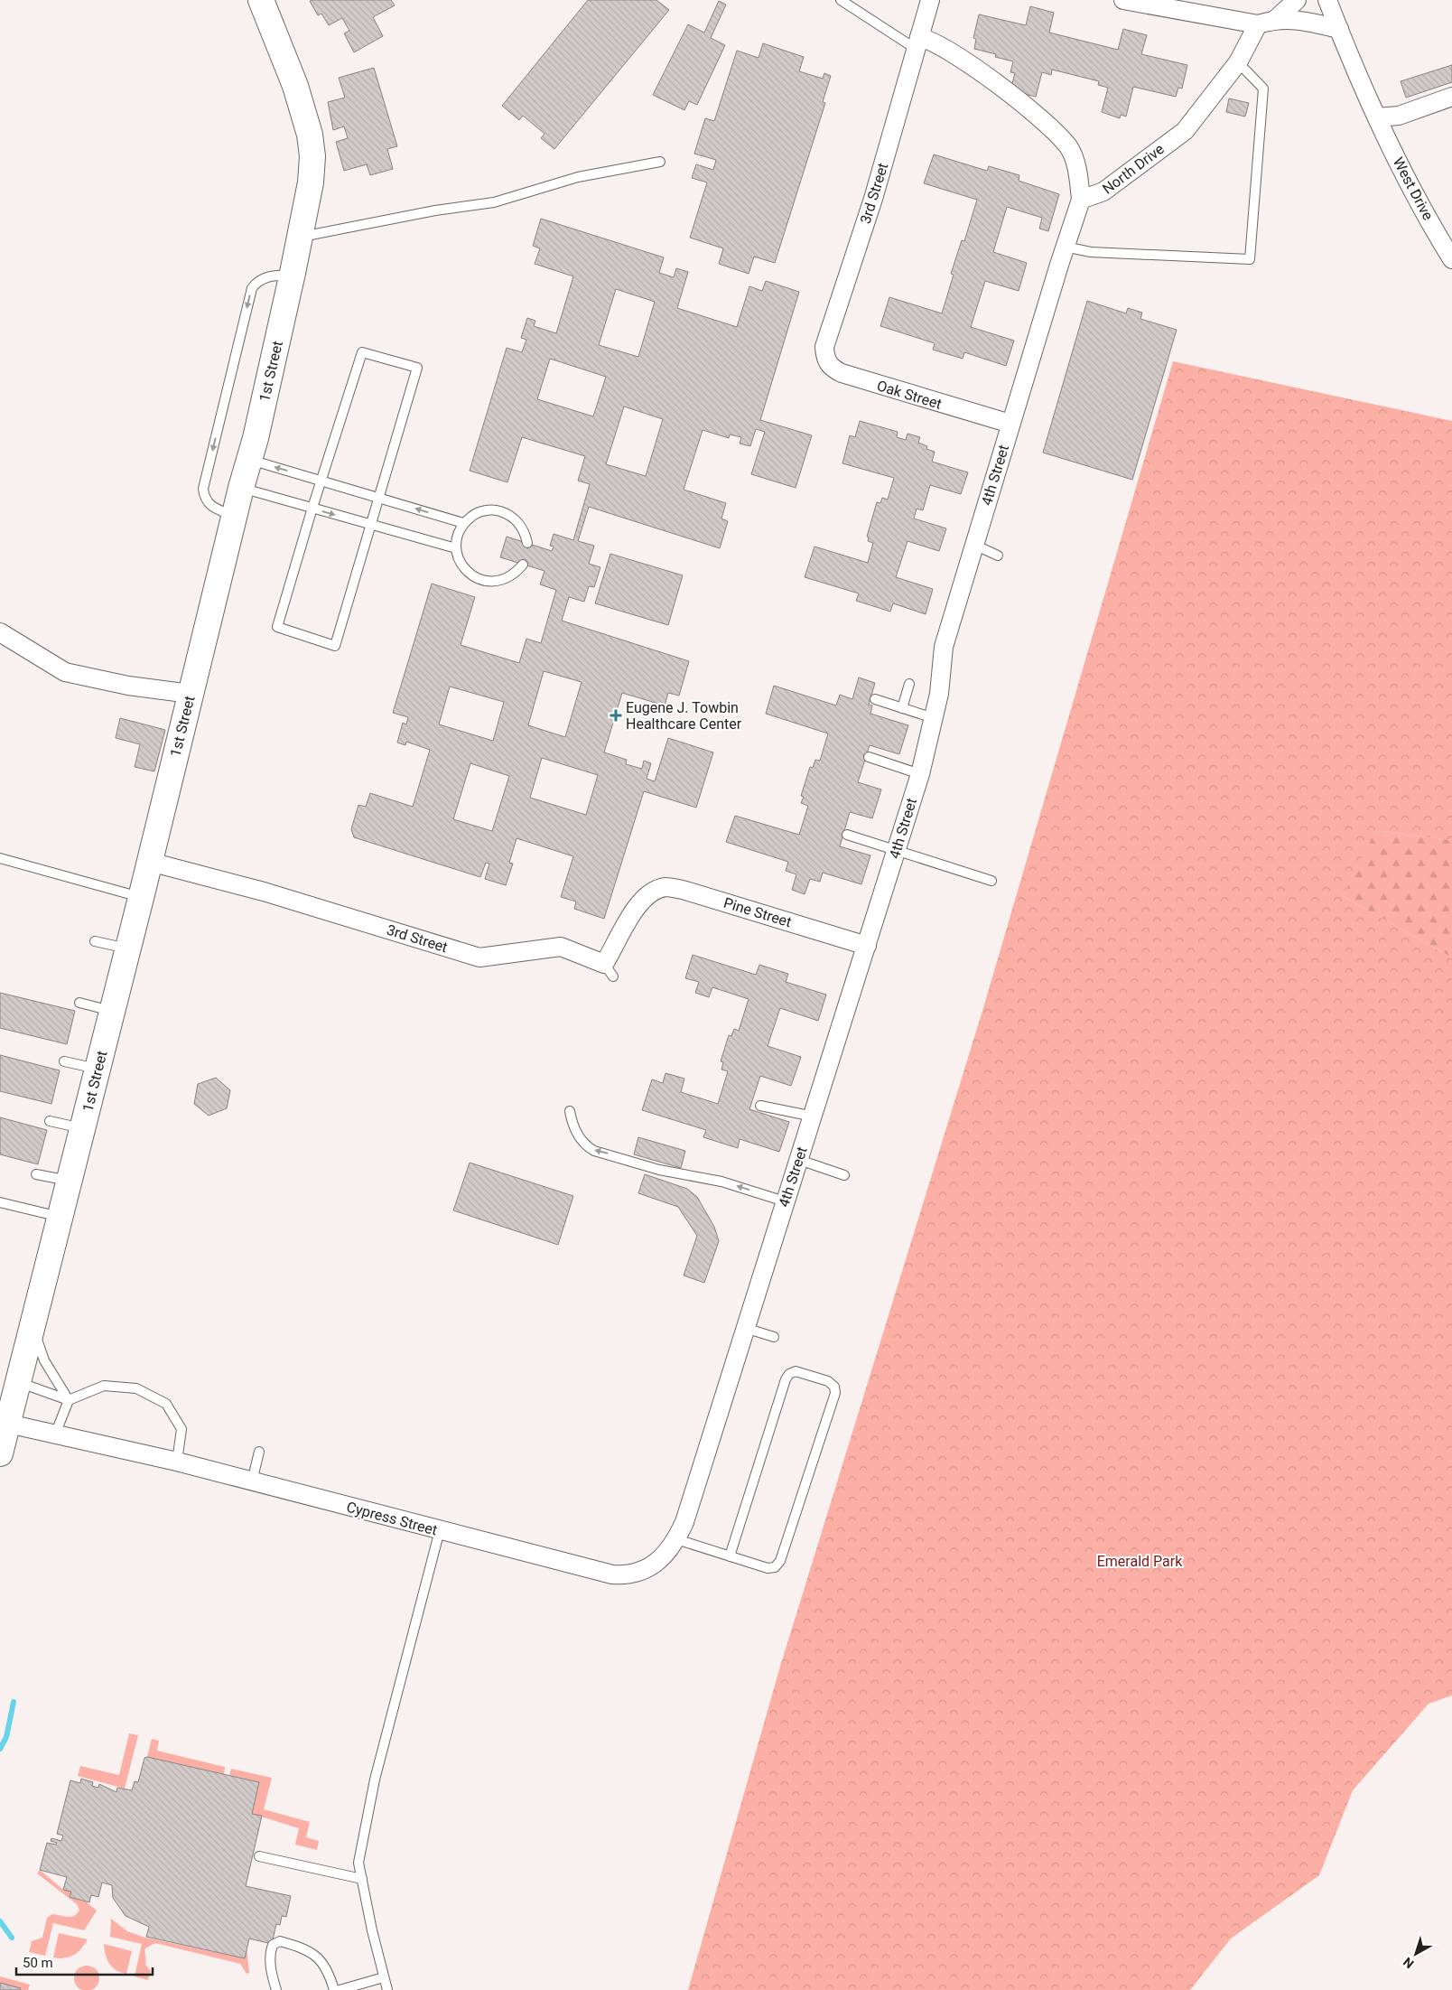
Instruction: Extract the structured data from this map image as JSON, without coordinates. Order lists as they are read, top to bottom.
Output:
{
  "streets": {
    "street": [
      "North Drive",
      "West Drive",
      "3rd Street",
      "1st Street",
      "Oak Street",
      "4th Street",
      "Pine Street",
      "Cypress Street"
    ]
  },
  "crossings": [
    ["North Drive", "3rd Street"],
    ["North Drive", "4th Street"],
    ["3rd Street", "1st Street"],
    ["3rd Street", "Oak Street"],
    ["3rd Street", "Pine Street"],
    ["1st Street", "Cypress Street"],
    ["Oak Street", "4th Street"],
    ["4th Street", "Pine Street"],
    ["4th Street", "Cypress Street"]
  ],
  "parks": ["Emerald Park"],
  "places": {
    "health": ["Eugene J. Towbin Healthcare Center"]
  },
  "scale_bar": "50 m",
  "north": "bottom left"
}
